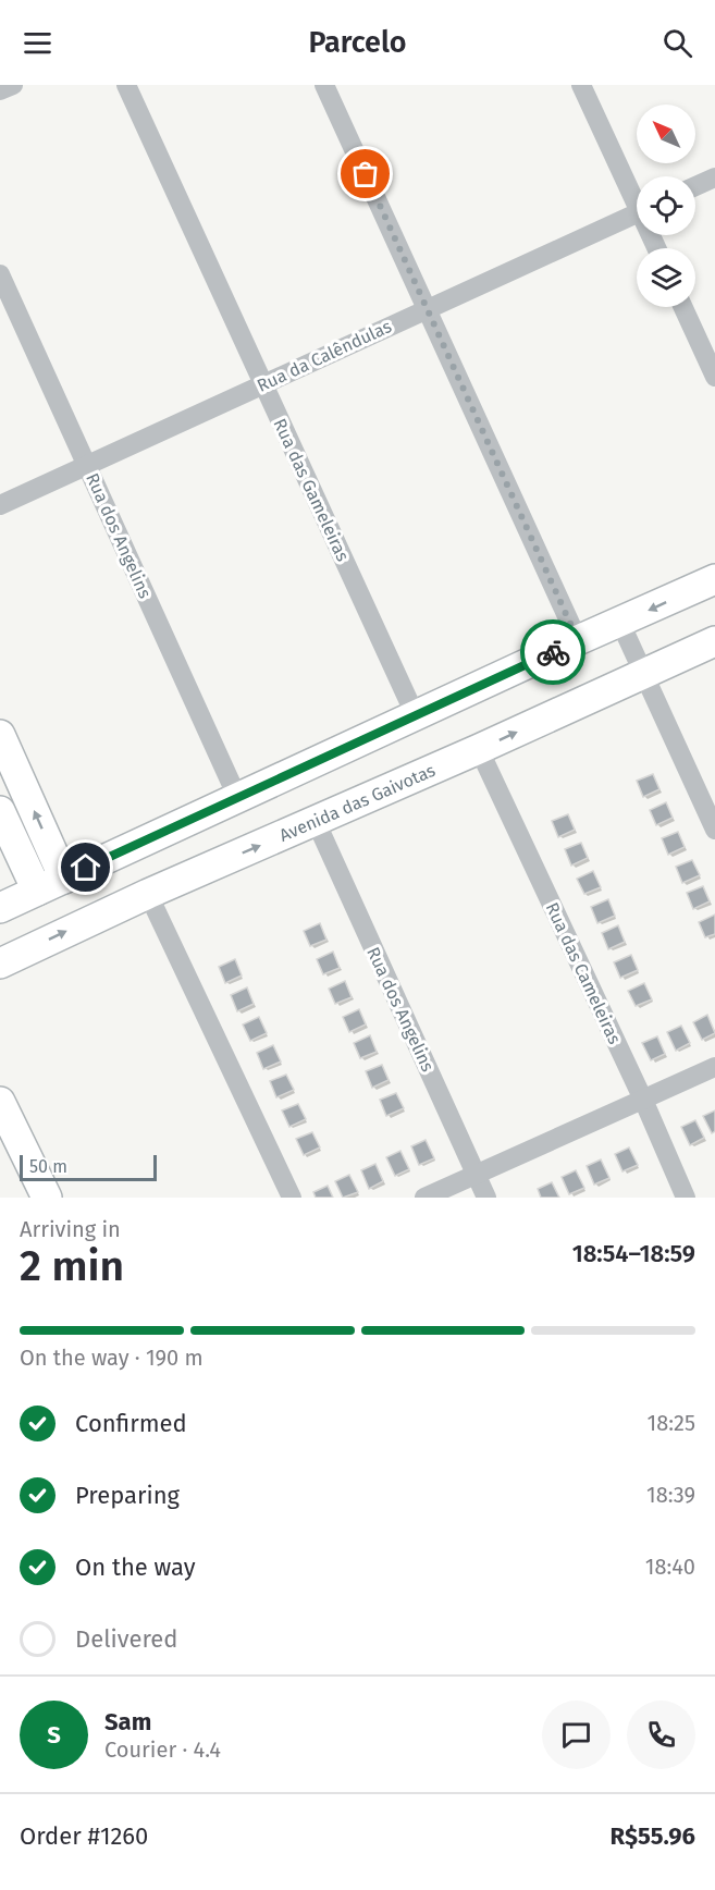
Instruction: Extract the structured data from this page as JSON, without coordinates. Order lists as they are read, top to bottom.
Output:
{
  "streets": {
    "street": [
      "Rua da Calêndulas",
      "Rua das Gameleiras",
      "Rua dos Angelins",
      "Avenida das Gaivotas",
      "Rua das Cameleiras"
    ]
  },
  "crossings": [
    ["Rua da Calêndulas", "Rua das Gameleiras"],
    ["Rua da Calêndulas", "Rua dos Angelins"],
    ["Rua dos Angelins", "Avenida das Gaivotas"],
    ["Avenida das Gaivotas", "Rua das Cameleiras"]
  ],
  "scale_bar": "50 m",
  "north": "top left",
  "page": {
    "header": "Parcelo",
    "scale": "50 m",
    "heading": ["2 min", "Arriving in", "18:54–18:59"],
    "panel": [
      "Sam",
      "Courier · 4.4",
      "Order #1260",
      "R$55.96"
    ],
    "bar": "On the way · 190 m",
    "list": [
      ["Confirmed", "18:25"],
      ["Preparing", "18:39"],
      ["On the way", "18:40"],
      "Delivered"
    ],
    "round": "S"
  }
}
